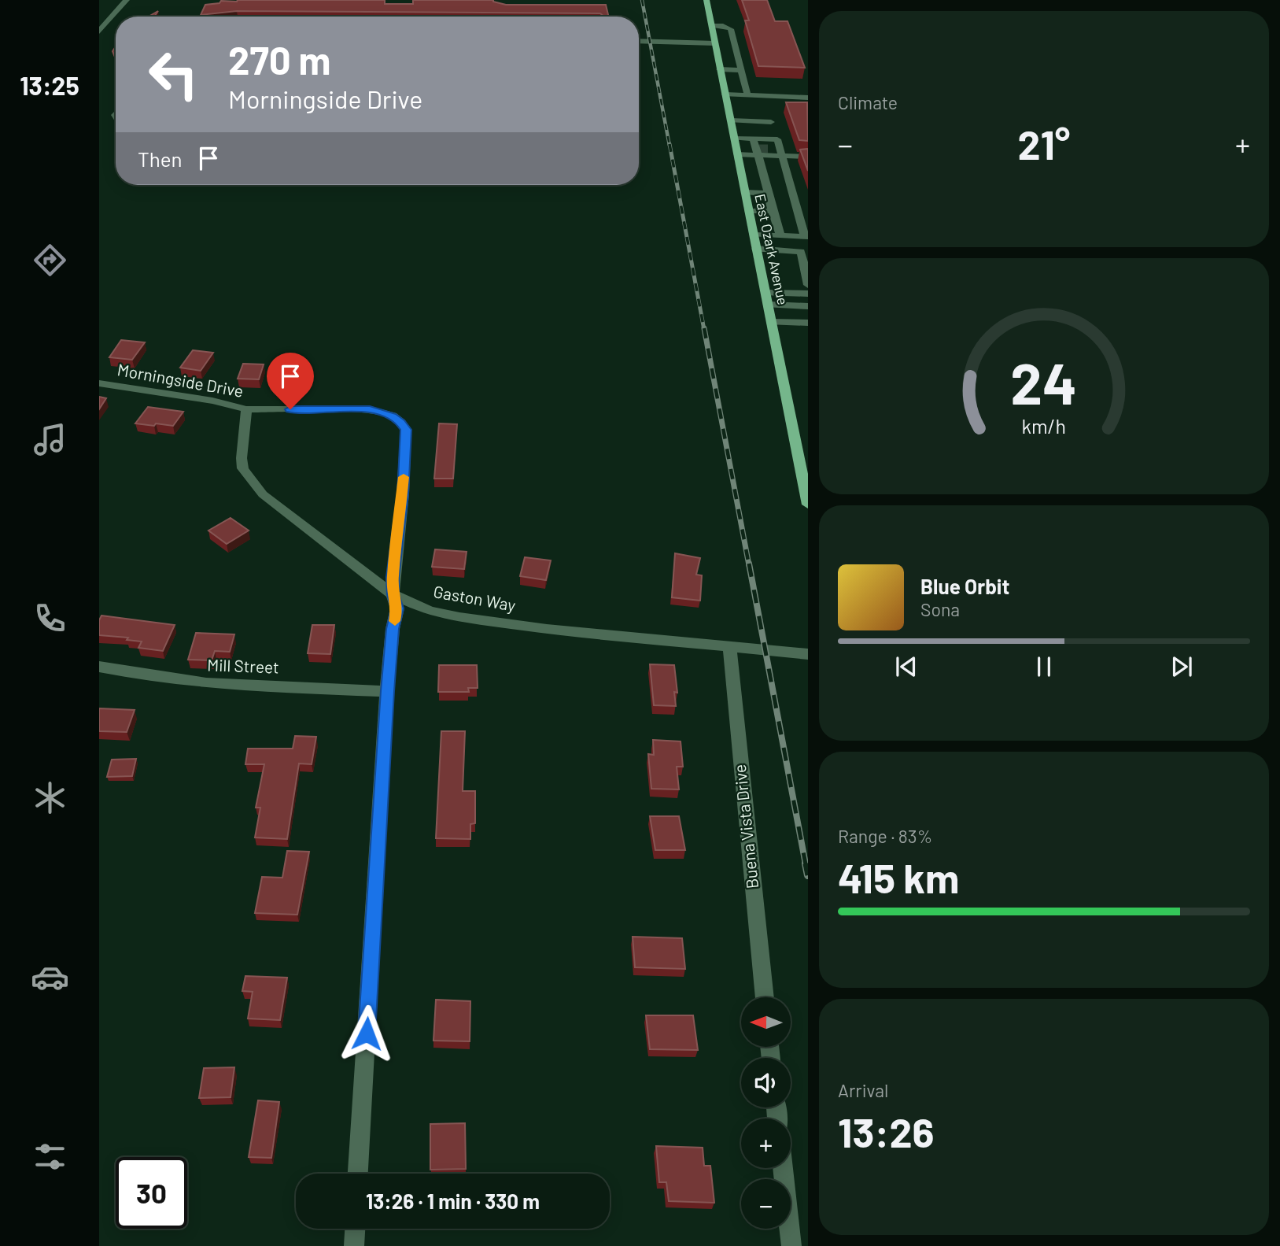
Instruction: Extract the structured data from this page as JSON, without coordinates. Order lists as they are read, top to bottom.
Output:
{
  "streets": {
    "main road": ["East Ozark Avenue"],
    "street": [
      "Morningside Drive",
      "Gaston Way",
      "Mill Street",
      "Buena Vista Drive"
    ]
  },
  "crossings": [
    ["Morningside Drive", "Gaston Way"],
    ["Gaston Way", "Buena Vista Drive"]
  ],
  "north": "left",
  "page": {
    "tabs": "13:25",
    "tile": [
      "Climate",
      ["Range · 83%", "415 km"],
      ["Arrival", "13:26"]
    ],
    "turn": ["270 m", "Morningside Drive"],
    "heat": ["−", "21°", "+"],
    "then": "Then",
    "song": ["Blue Orbit", "Sona"],
    "map_buttons": ["+", "−"],
    "limit": "30",
    "trip": "13:26 · 1 min · 330 m",
    "gauge": ["24", "km/h"]
  }
}
